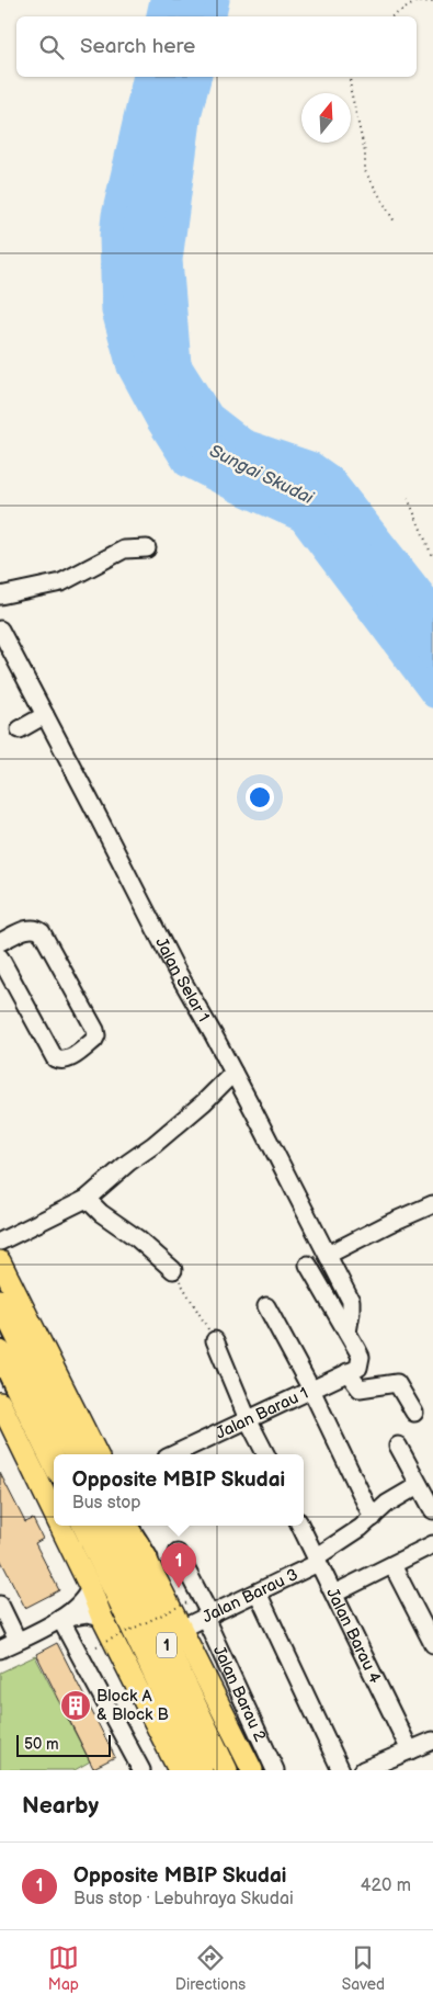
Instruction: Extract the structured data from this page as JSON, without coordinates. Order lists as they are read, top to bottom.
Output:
{
  "streets": {
    "highway": ["1"],
    "street": [
      "Jalan Selar 1",
      "Jalan Barau 1",
      "Jalan Barau 3",
      "Jalan Barau 4",
      "Jalan Barau 2"
    ]
  },
  "crossings": [
    ["Jalan Barau 3", "Jalan Barau 4"],
    ["Jalan Barau 3", "Jalan Barau 2"]
  ],
  "water": ["Sungai Skudai"],
  "places": {
    "building": ["Block A & Block B"]
  },
  "scale_bar": "50 m",
  "north": "top",
  "page": {
    "search": "Search here",
    "popup": ["Opposite MBIP Skudai", "Bus stop"],
    "pins": "1",
    "scale": "50 m",
    "heading": "Nearby",
    "list": [
      {
        "mark": "1",
        "name": "Opposite MBIP Skudai",
        "note": "Bus stop · Lebuhraya Skudai",
        "value": "420 m"
      }
    ],
    "nav": ["Map", "Directions", "Saved"]
  }
}
